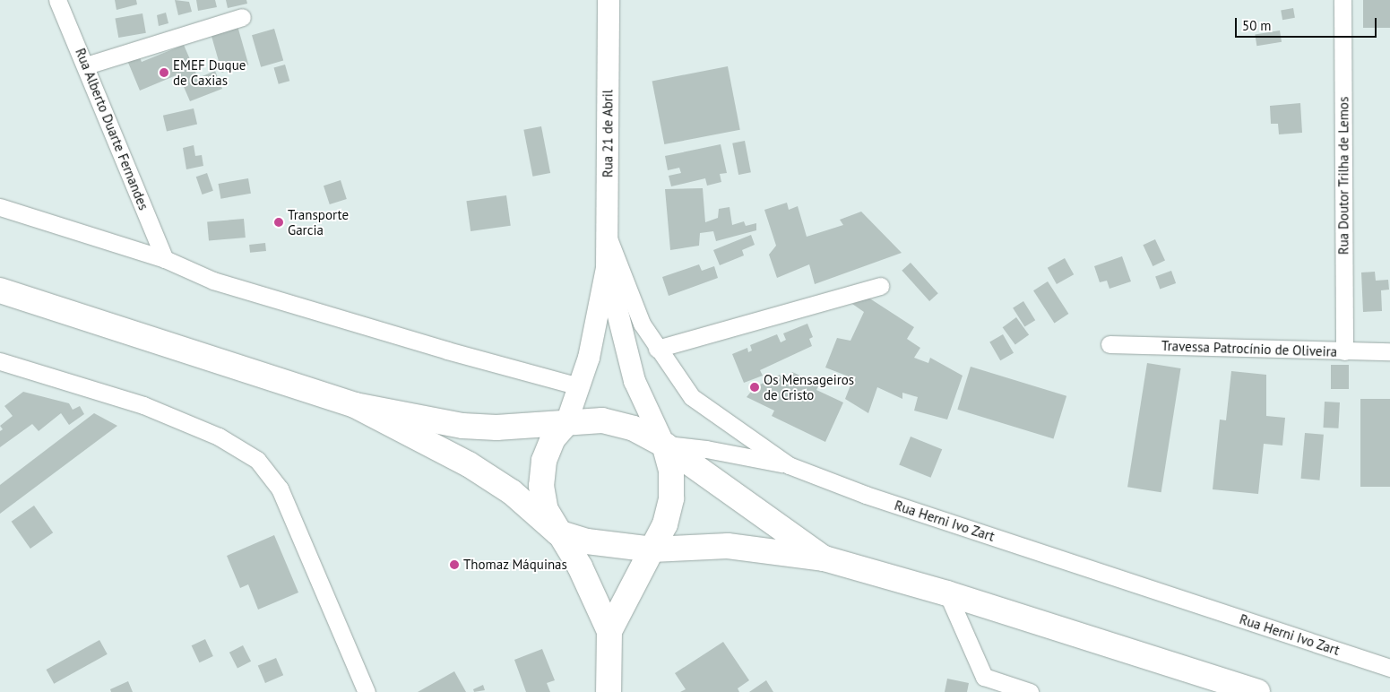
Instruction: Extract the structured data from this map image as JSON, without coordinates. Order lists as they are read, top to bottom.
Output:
{
  "streets": {
    "street": [
      "Rua Alberto Duarte Fernandes",
      "Rua 21 de Abril",
      "Rua Doutor Trilha de Lemos",
      "Travessa Patrocínio de Oliveira",
      "Rua Herni Ivo Zart"
    ]
  },
  "crossings": [
    ["Rua 21 de Abril", "Rua Herni Ivo Zart"],
    ["Rua Doutor Trilha de Lemos", "Travessa Patrocínio de Oliveira"]
  ],
  "places": [
    "EMEF Duque de Caxias",
    "Transporte Garcia",
    "Os Mensageiros de Cristo",
    "Thomaz Máquinas"
  ],
  "scale_bar": "50 m"
}
